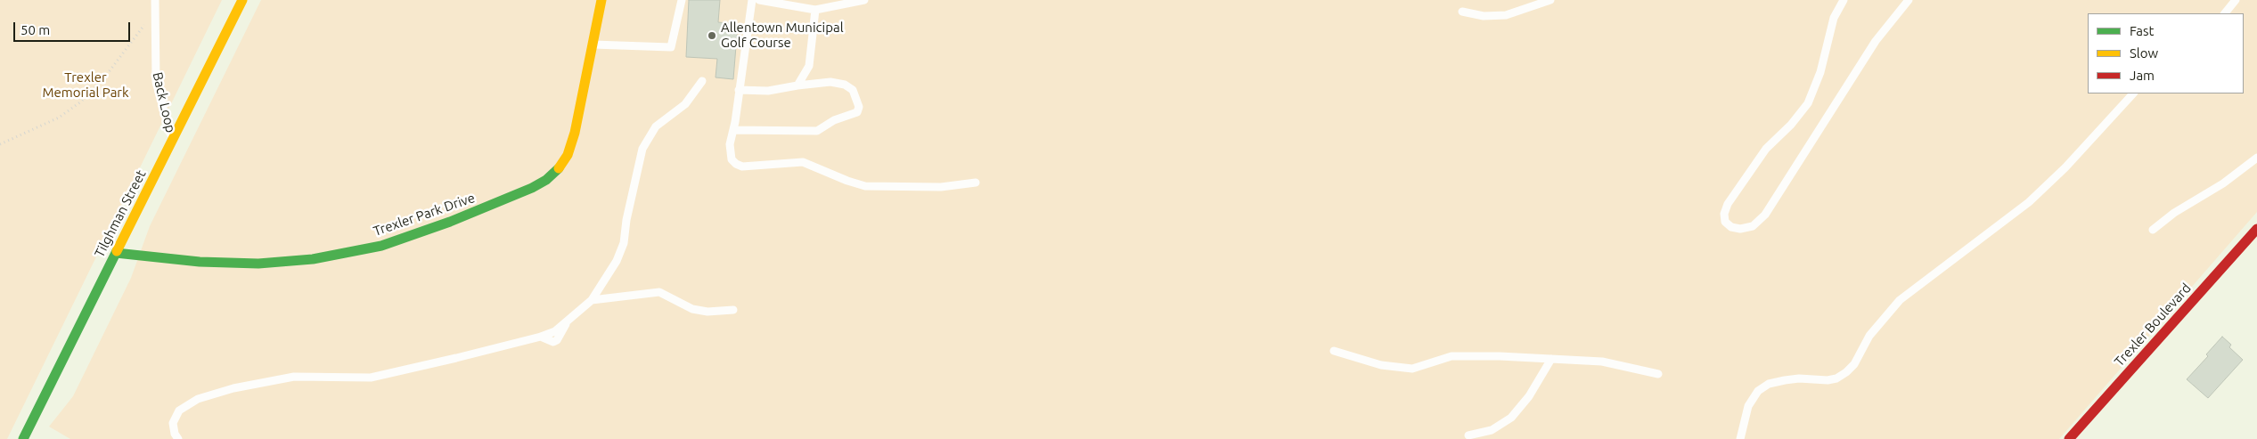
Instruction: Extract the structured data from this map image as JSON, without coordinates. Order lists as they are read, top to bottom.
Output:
{
  "streets": {
    "street": ["Tilghman Street", "Trexler Park Drive", "Trexler Boulevard"],
    "lane": ["Back Loop"]
  },
  "crossings": [
    ["Back Loop", "Tilghman Street"],
    ["Tilghman Street", "Trexler Park Drive"]
  ],
  "parks": ["Trexler Memorial Park"],
  "places": ["Allentown Municipal Golf Course"],
  "legend": ["Fast", "Slow", "Jam"],
  "scale_bar": "50 m"
}
